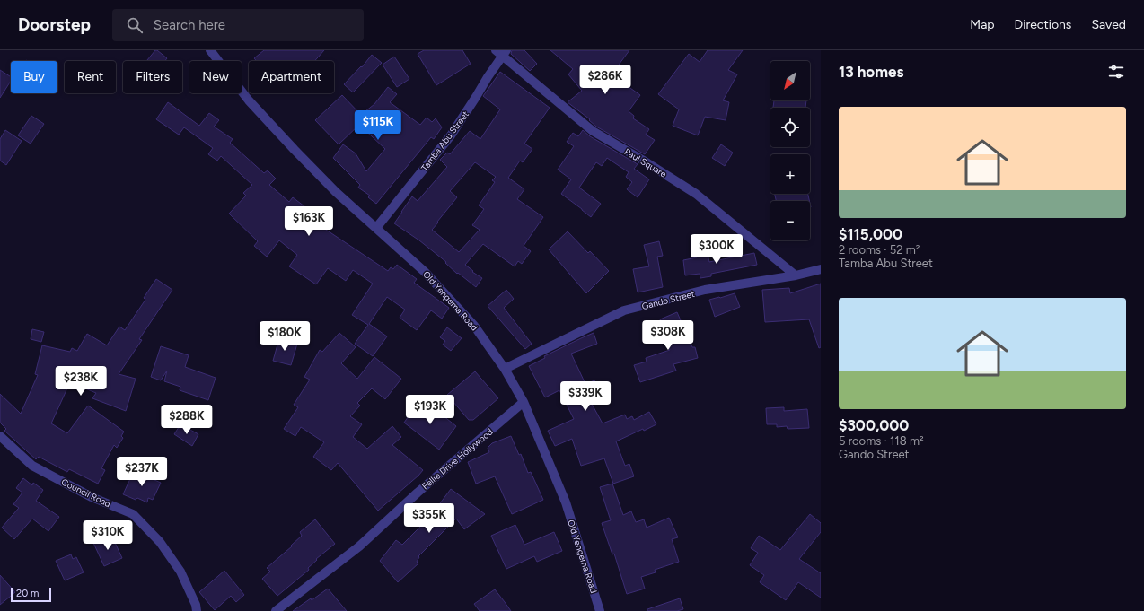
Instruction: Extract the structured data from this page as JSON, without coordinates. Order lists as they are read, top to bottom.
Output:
{
  "streets": {
    "street": [
      "Tamba Abu Street",
      "Paul Square",
      "Gando Street",
      "Old Yengema Road",
      "Fellie Drive Hollywood",
      "Council Road"
    ]
  },
  "crossings": [
    ["Tamba Abu Street", "Paul Square"],
    ["Tamba Abu Street", "Old Yengema Road"],
    ["Paul Square", "Gando Street"],
    ["Gando Street", "Old Yengema Road"],
    ["Old Yengema Road", "Fellie Drive Hollywood"]
  ],
  "scale_bar": "20 m",
  "north": "bottom left",
  "page": {
    "header": "Doorstep",
    "search": "Search here",
    "nav": ["Map", "Directions", "Saved"],
    "heading": "13 homes",
    "map_buttons": ["+", "−"],
    "chip": [
      "Buy",
      "Rent",
      "Filters",
      "New",
      "Apartment"
    ],
    "price": [
      "$286K",
      "$115K",
      "$163K",
      "$300K",
      "$308K",
      "$180K",
      "$238K",
      "$339K",
      "$193K",
      "$288K",
      "$237K",
      "$355K",
      "$310K"
    ],
    "list": [
      {
        "name": "$115,000",
        "note": "2 rooms · 52 m² · Tamba Abu Street"
      },
      {
        "name": "$300,000",
        "note": "5 rooms · 118 m² · Gando Street"
      }
    ],
    "scale": "20 m"
  }
}
